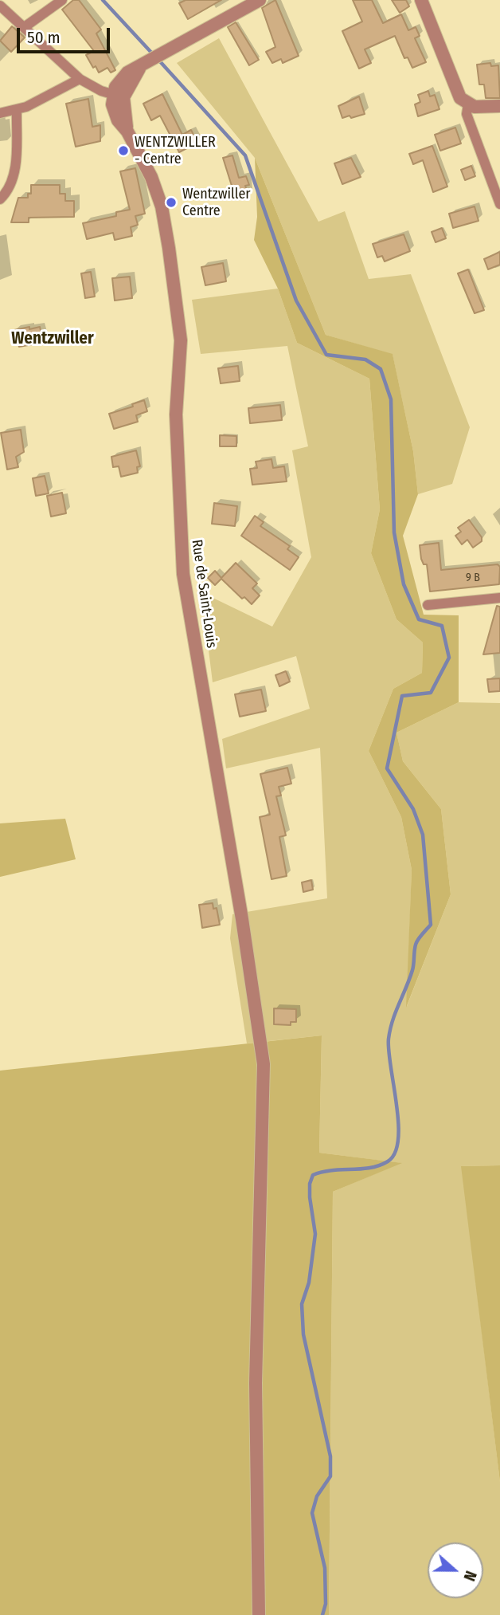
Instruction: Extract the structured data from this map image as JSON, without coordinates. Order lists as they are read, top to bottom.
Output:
{
  "streets": {
    "street": ["Rue de Saint-Louis"]
  },
  "districts": ["Wentzwiller"],
  "places": ["WENTZWILLER - Centre", "Wentzwiller Centre"],
  "house_numbers": ["9 B"],
  "scale_bar": "50 m",
  "north": "right"
}
